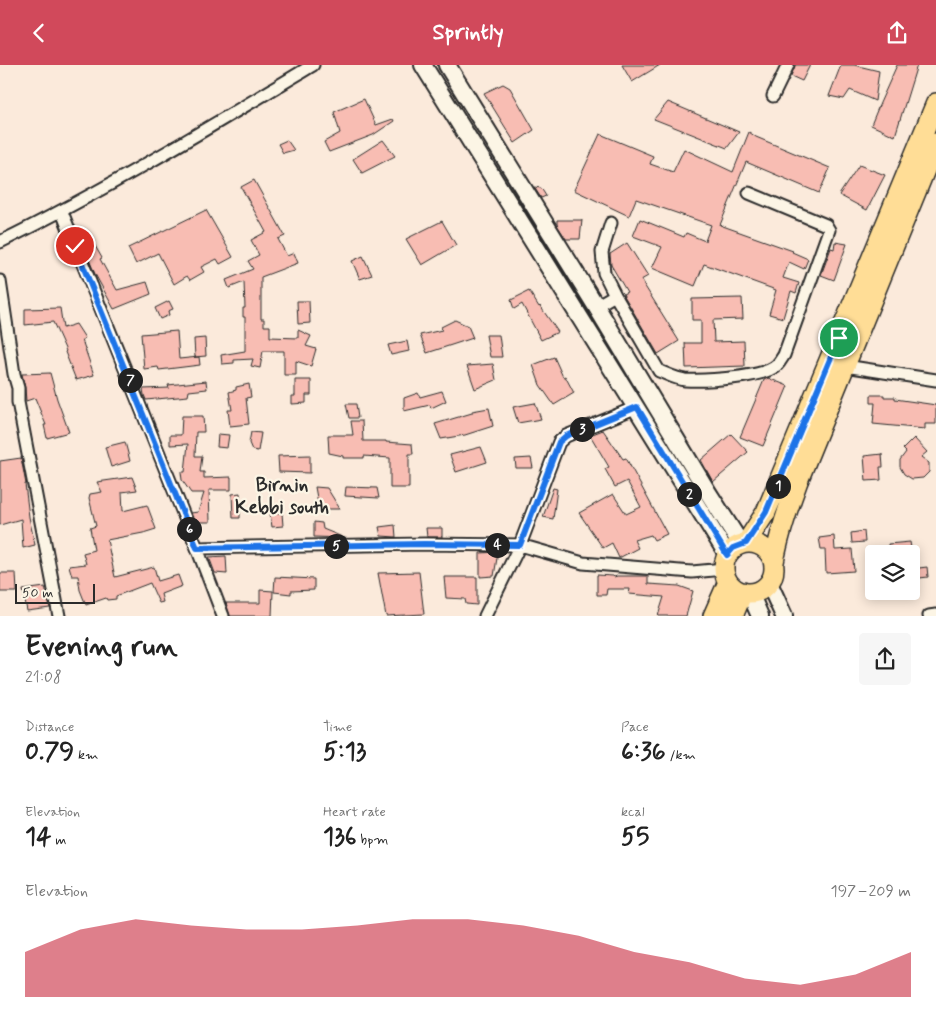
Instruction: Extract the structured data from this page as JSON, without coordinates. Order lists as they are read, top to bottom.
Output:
{
  "districts": ["Birnin Kebbi south"],
  "scale_bar": "50 m",
  "page": {
    "header": "Sprintly",
    "pins": [
      "7",
      "3",
      "1",
      "2",
      "6",
      "4",
      "5"
    ],
    "scale": "50 m",
    "heading": ["Evening run", "21:08"],
    "stats": [
      ["Distance", "0.79 km"],
      ["Time", "5:13"],
      ["Pace", "6:36 /km"],
      ["Elevation", "14 m"],
      ["Heart rate", "136 bpm"],
      ["kcal", "55"]
    ],
    "chart": ["Elevation", "197–209 m"]
  }
}
